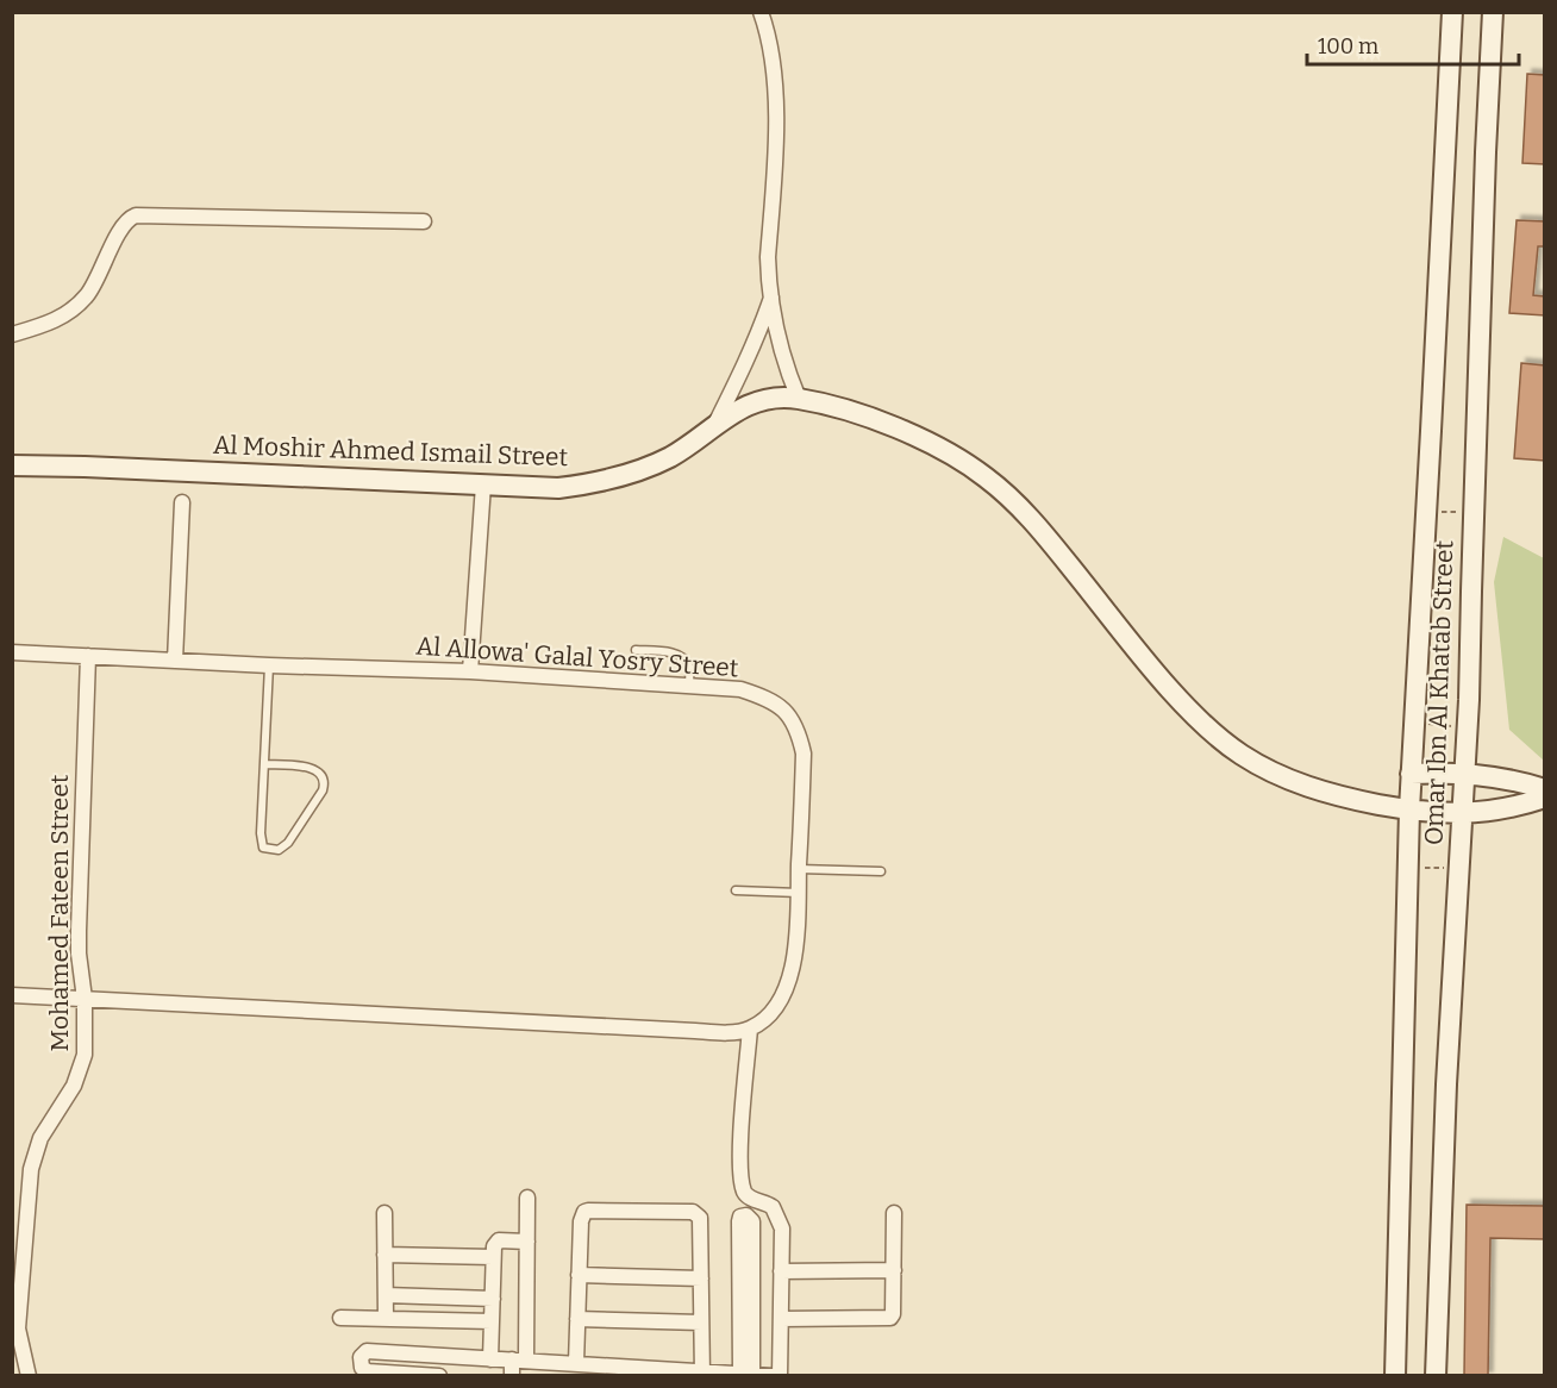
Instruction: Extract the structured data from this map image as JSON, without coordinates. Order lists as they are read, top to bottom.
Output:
{
  "streets": {
    "street": [
      "Al Moshir Ahmed Ismail Street",
      "Al Allowa' Galal Yosry Street",
      "Omar Ibn Al Khatab Street",
      "Mohamed Fateen Street"
    ]
  },
  "crossings": [
    ["Al Moshir Ahmed Ismail Street", "Omar Ibn Al Khatab Street"],
    ["Al Allowa' Galal Yosry Street", "Mohamed Fateen Street"]
  ],
  "scale_bar": "100 m"
}
